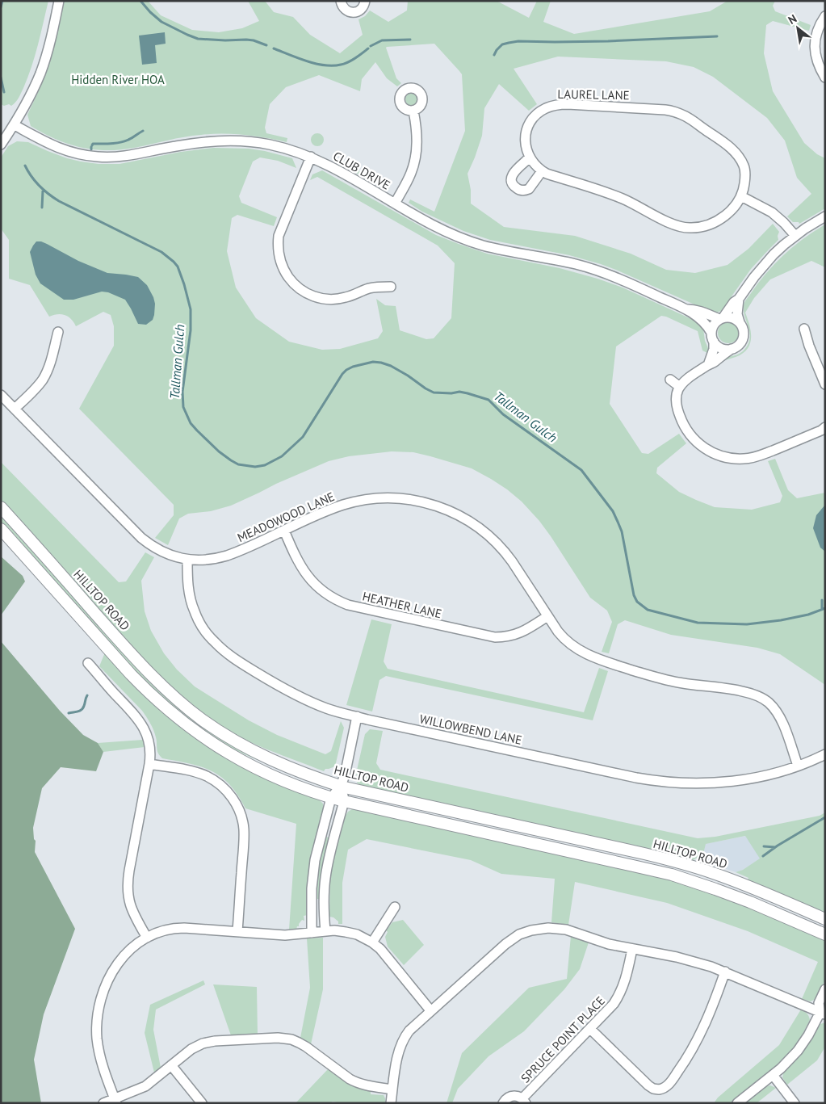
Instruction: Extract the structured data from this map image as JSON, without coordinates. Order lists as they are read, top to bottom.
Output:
{
  "streets": {
    "main road": ["HILLTOP ROAD"],
    "street": [
      "LAUREL LANE",
      "CLUB DRIVE",
      "MEADOWOOD LANE",
      "HEATHER LANE",
      "WILLOWBEND LANE",
      "SPRUCE POINT PLACE"
    ]
  },
  "crossings": [
    ["MEADOWOOD LANE", "HEATHER LANE"],
    ["MEADOWOOD LANE", "WILLOWBEND LANE"]
  ],
  "water": ["Tallman Gulch"],
  "parks": ["Hidden River HOA"],
  "north": "top left"
}
